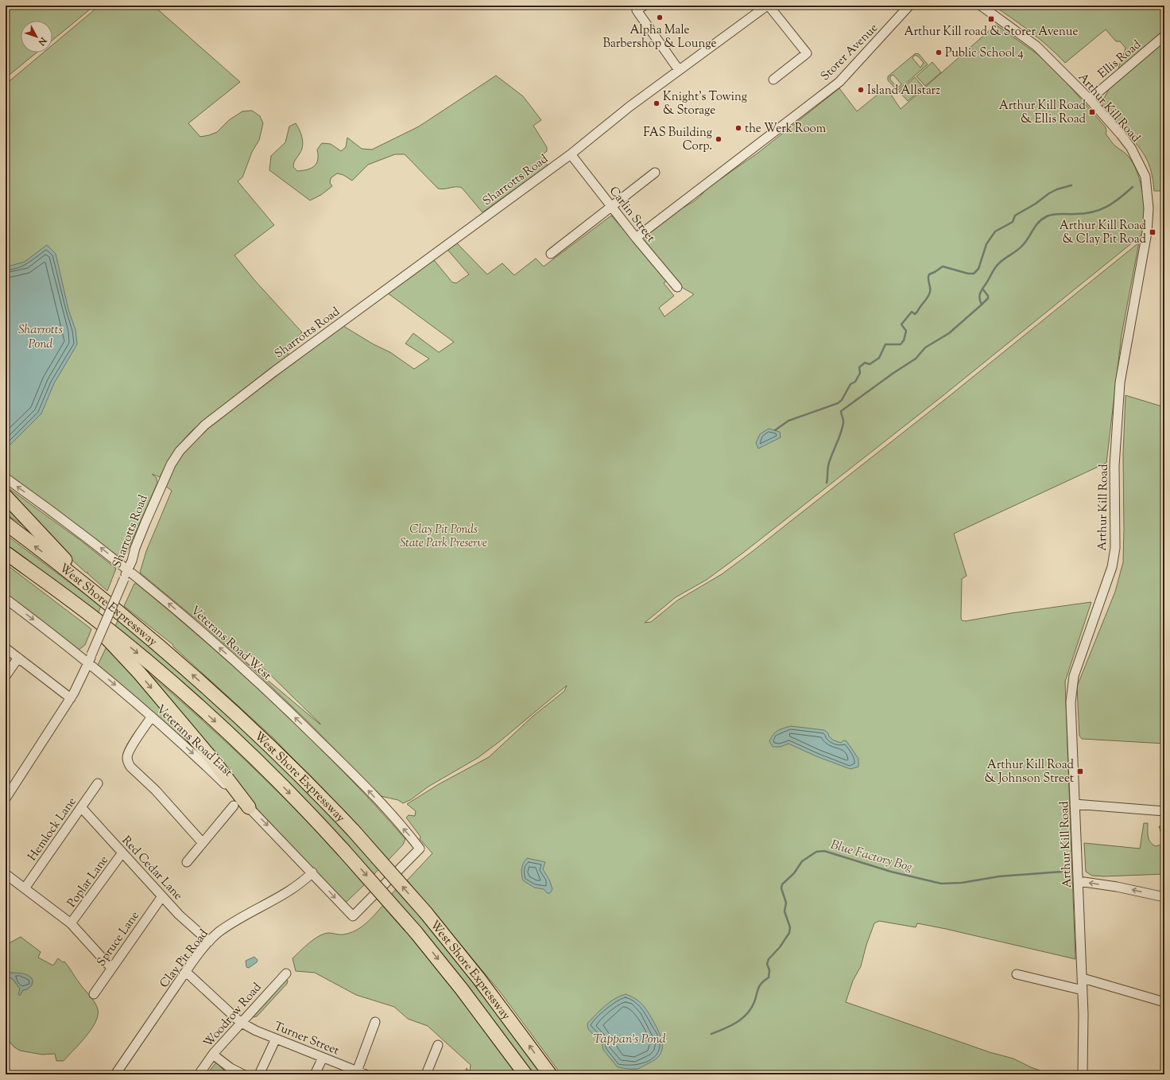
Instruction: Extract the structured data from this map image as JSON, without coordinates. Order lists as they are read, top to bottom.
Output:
{
  "streets": {
    "highway": ["West Shore Expressway"],
    "street": [
      "Storer Avenue",
      "Ellis Road",
      "Arthur Kill Road",
      "Sharrotts Road",
      "Carlin Street",
      "Veterans Road West",
      "Veterans Road East",
      "Hemlock Lane",
      "Red Cedar Lane",
      "Poplar Lane",
      "Spruce Lane",
      "Clay Pit Road",
      "Woodrow Road",
      "Turner Street"
    ]
  },
  "crossings": [
    ["Storer Avenue", "Carlin Street"],
    ["Ellis Road", "Arthur Kill Road"],
    ["Sharrotts Road", "Carlin Street"],
    ["Sharrotts Road", "Veterans Road West"],
    ["Sharrotts Road", "Veterans Road East"],
    ["Veterans Road West", "Veterans Road East"],
    ["Veterans Road East", "Clay Pit Road"],
    ["Hemlock Lane", "Red Cedar Lane"],
    ["Red Cedar Lane", "Poplar Lane"],
    ["Red Cedar Lane", "Spruce Lane"],
    ["Red Cedar Lane", "Clay Pit Road"],
    ["Clay Pit Road", "Turner Street"],
    ["Woodrow Road", "Turner Street"]
  ],
  "one_way": ["Veterans Road West", "Veterans Road East"],
  "water": ["Sharrotts Pond", "Blue Factory Bog", "Tappan's Pond"],
  "parks": ["Clay Pit Ponds State Park Preserve"],
  "places": {
    "other": [
      "Alpha Male Barbershop & Lounge",
      "Public School 4",
      "Island Allstarz",
      "Knight's Towing & Storage",
      "the Werk Room",
      "FAS Building Corp."
    ],
    "transit": [
      "Arthur Kill road & Storer Avenue",
      "Arthur Kill Road & Ellis Road",
      "Arthur Kill Road & Clay Pit Road",
      "Arthur Kill Road & Johnson Street"
    ]
  },
  "north": "bottom right"
}
